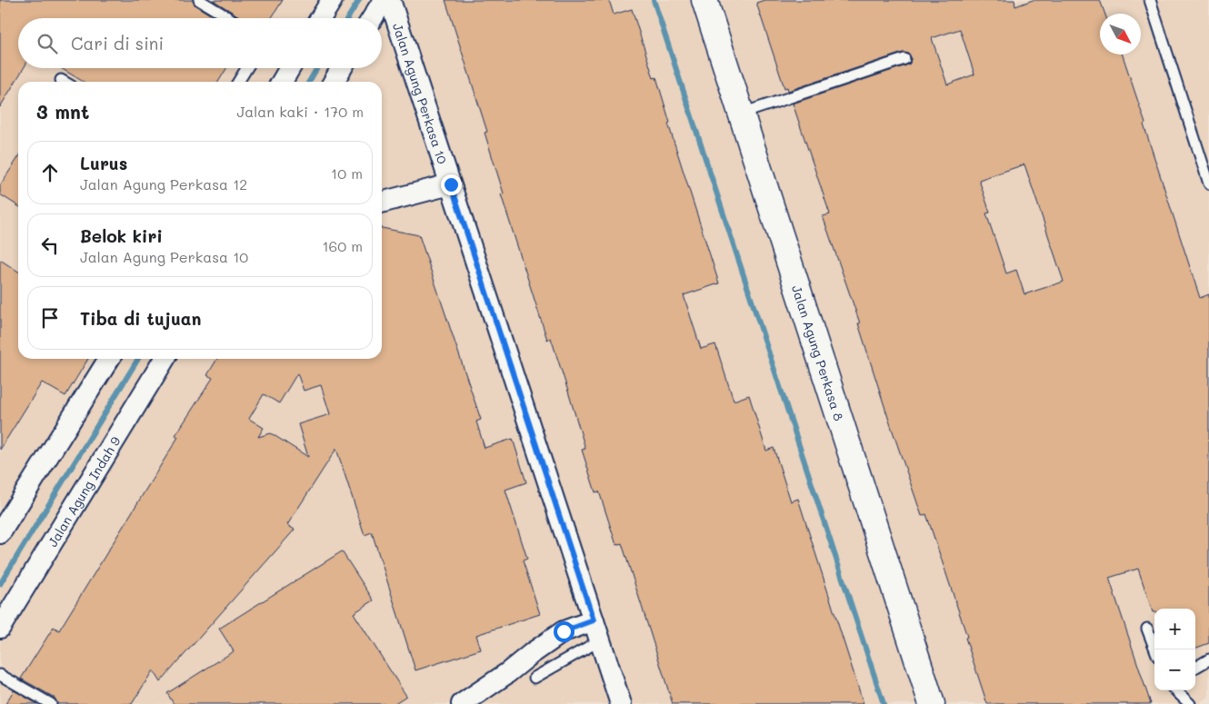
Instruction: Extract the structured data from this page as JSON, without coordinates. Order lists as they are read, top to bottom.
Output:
{
  "streets": {
    "street": ["Jalan Agung Perkasa 10", "Jalan Agung Perkasa 8", "Jalan Agung Indah 9"]
  },
  "north": "bottom right",
  "page": {
    "search": "Cari di sini",
    "heading": ["3 mnt", "Jalan kaki · 170 m"],
    "list": [
      ["Lurus", "Jalan Agung Perkasa 12", "10 m"],
      ["Belok kiri", "Jalan Agung Perkasa 10", "160 m"],
      "Tiba di tujuan"
    ],
    "map_buttons": ["+", "−"]
  }
}
